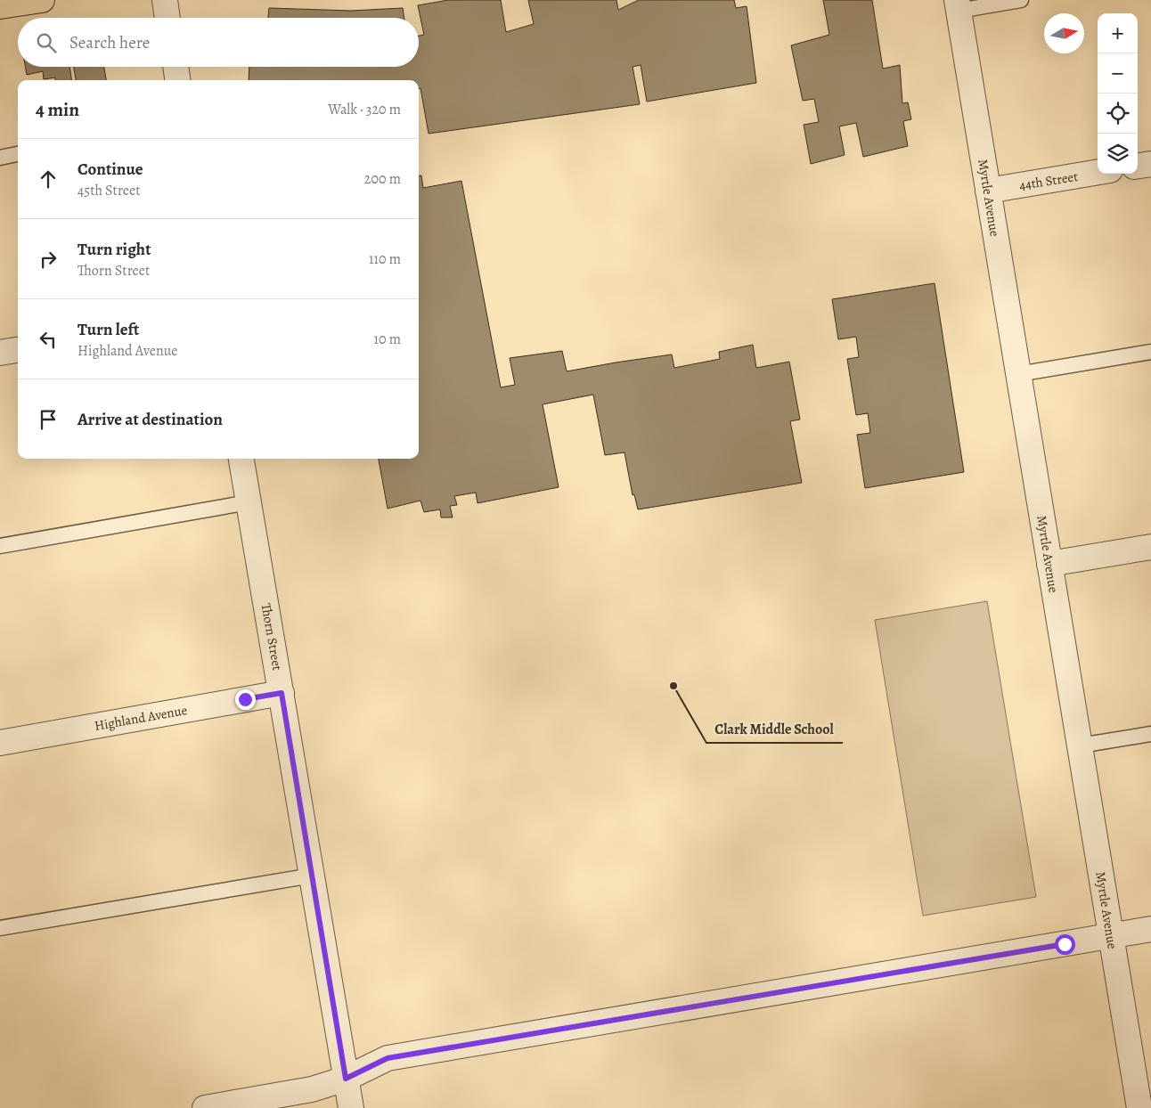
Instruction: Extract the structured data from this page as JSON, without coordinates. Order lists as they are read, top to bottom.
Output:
{
  "streets": {
    "street": [
      "44th Street",
      "Myrtle Avenue",
      "Thorn Street",
      "Highland Avenue"
    ]
  },
  "crossings": [
    ["44th Street", "Myrtle Avenue"],
    ["Thorn Street", "Highland Avenue"]
  ],
  "places": ["Clark Middle School"],
  "north": "right",
  "page": {
    "map_buttons": ["+", "−"],
    "search": "Search here",
    "heading": ["4 min", "Walk · 320 m"],
    "list": [
      ["Continue", "45th Street", "200 m"],
      ["Turn right", "Thorn Street", "110 m"],
      ["Turn left", "Highland Avenue", "10 m"],
      "Arrive at destination"
    ]
  }
}
